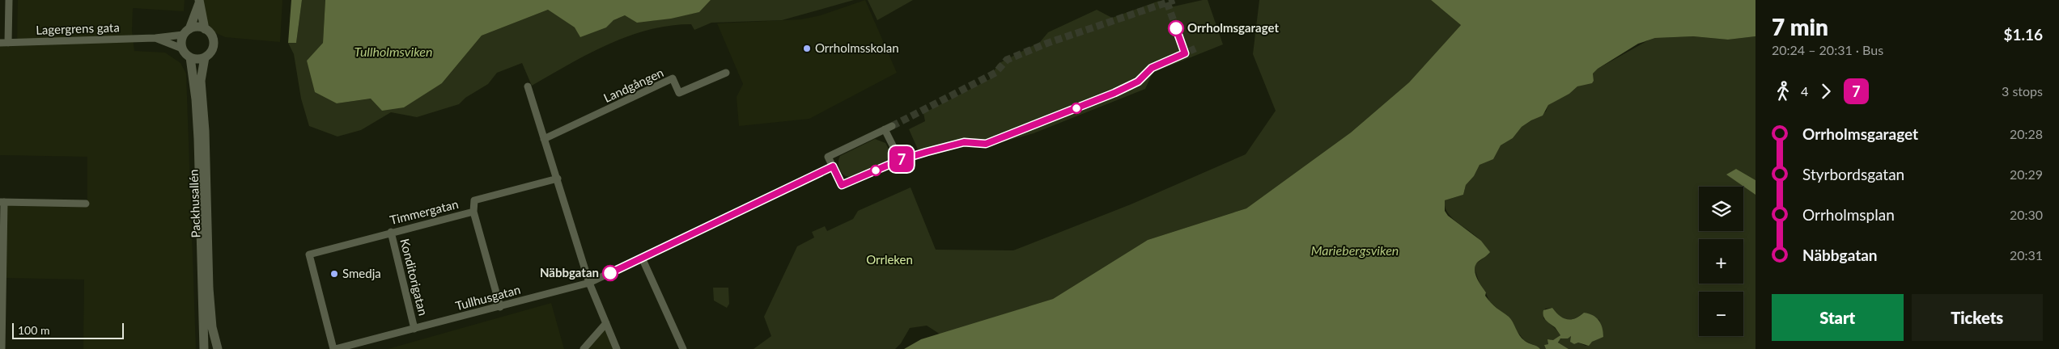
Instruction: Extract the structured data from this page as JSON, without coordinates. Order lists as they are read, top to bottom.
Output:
{
  "streets": {
    "street": [
      "Lagergrens gata",
      "Landgången",
      "Packhusallén",
      "Timmergatan",
      "Konditorigatan",
      "Tullhusgatan"
    ]
  },
  "crossings": [
    ["Lagergrens gata", "Packhusallén"],
    ["Timmergatan", "Konditorigatan"],
    ["Timmergatan", "Tullhusgatan"],
    ["Konditorigatan", "Tullhusgatan"]
  ],
  "water": ["Tullholmsviken", "Mariebergsviken"],
  "parks": ["Orrleken"],
  "places": [
    "Orrholmsgaraget",
    "Orrholmsskolan",
    "Näbbgatan",
    "Smedja"
  ],
  "lines": ["bus line 7"],
  "scale_bar": "100 m",
  "page": {
    "on_map": "7",
    "heading": ["7 min", "20:24 – 20:31 · Bus", "$1.16"],
    "legs": ["4", "7", "3 stops"],
    "list": [
      {
        "name": "Orrholmsgaraget",
        "value": "20:28"
      },
      {
        "name": "Styrbordsgatan",
        "value": "20:29"
      },
      {
        "name": "Orrholmsplan",
        "value": "20:30"
      },
      {
        "name": "Näbbgatan",
        "value": "20:31"
      }
    ],
    "map_buttons": ["+", "−"],
    "buttons": ["Start", "Tickets"],
    "scale": "100 m"
  }
}
